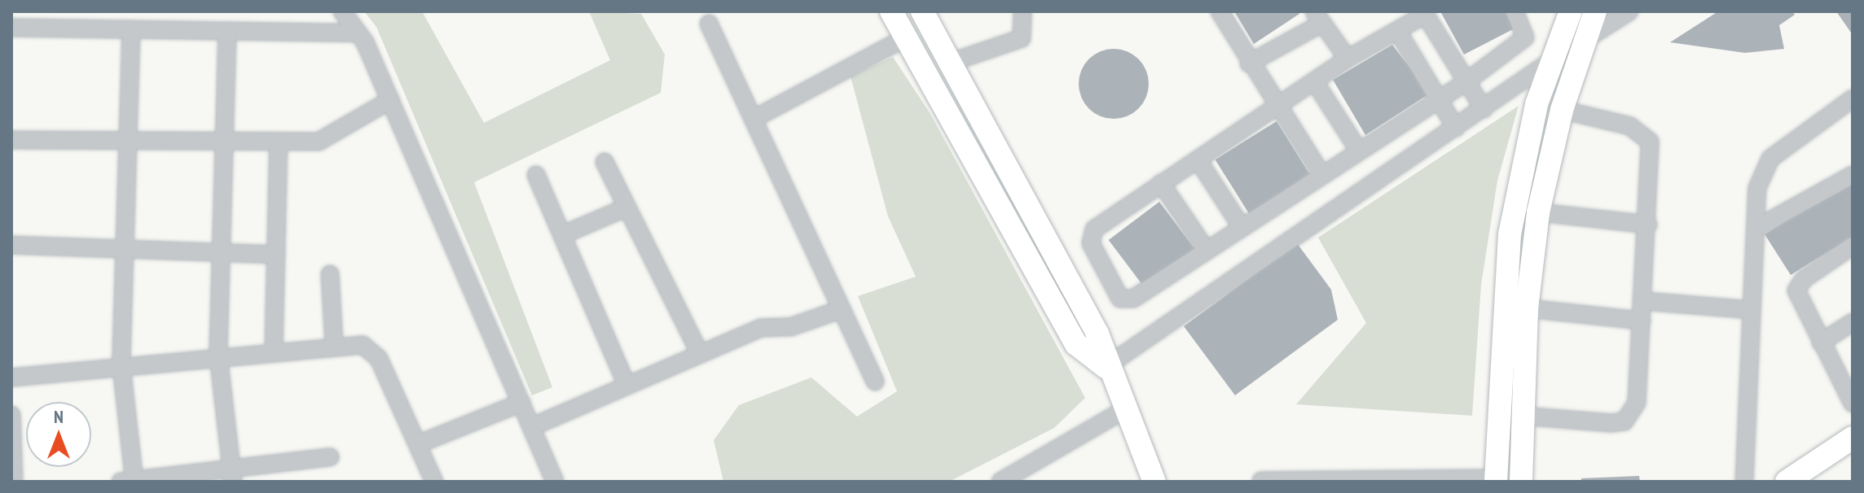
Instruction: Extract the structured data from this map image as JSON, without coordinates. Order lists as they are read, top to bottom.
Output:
{
  "north": "top"
}
